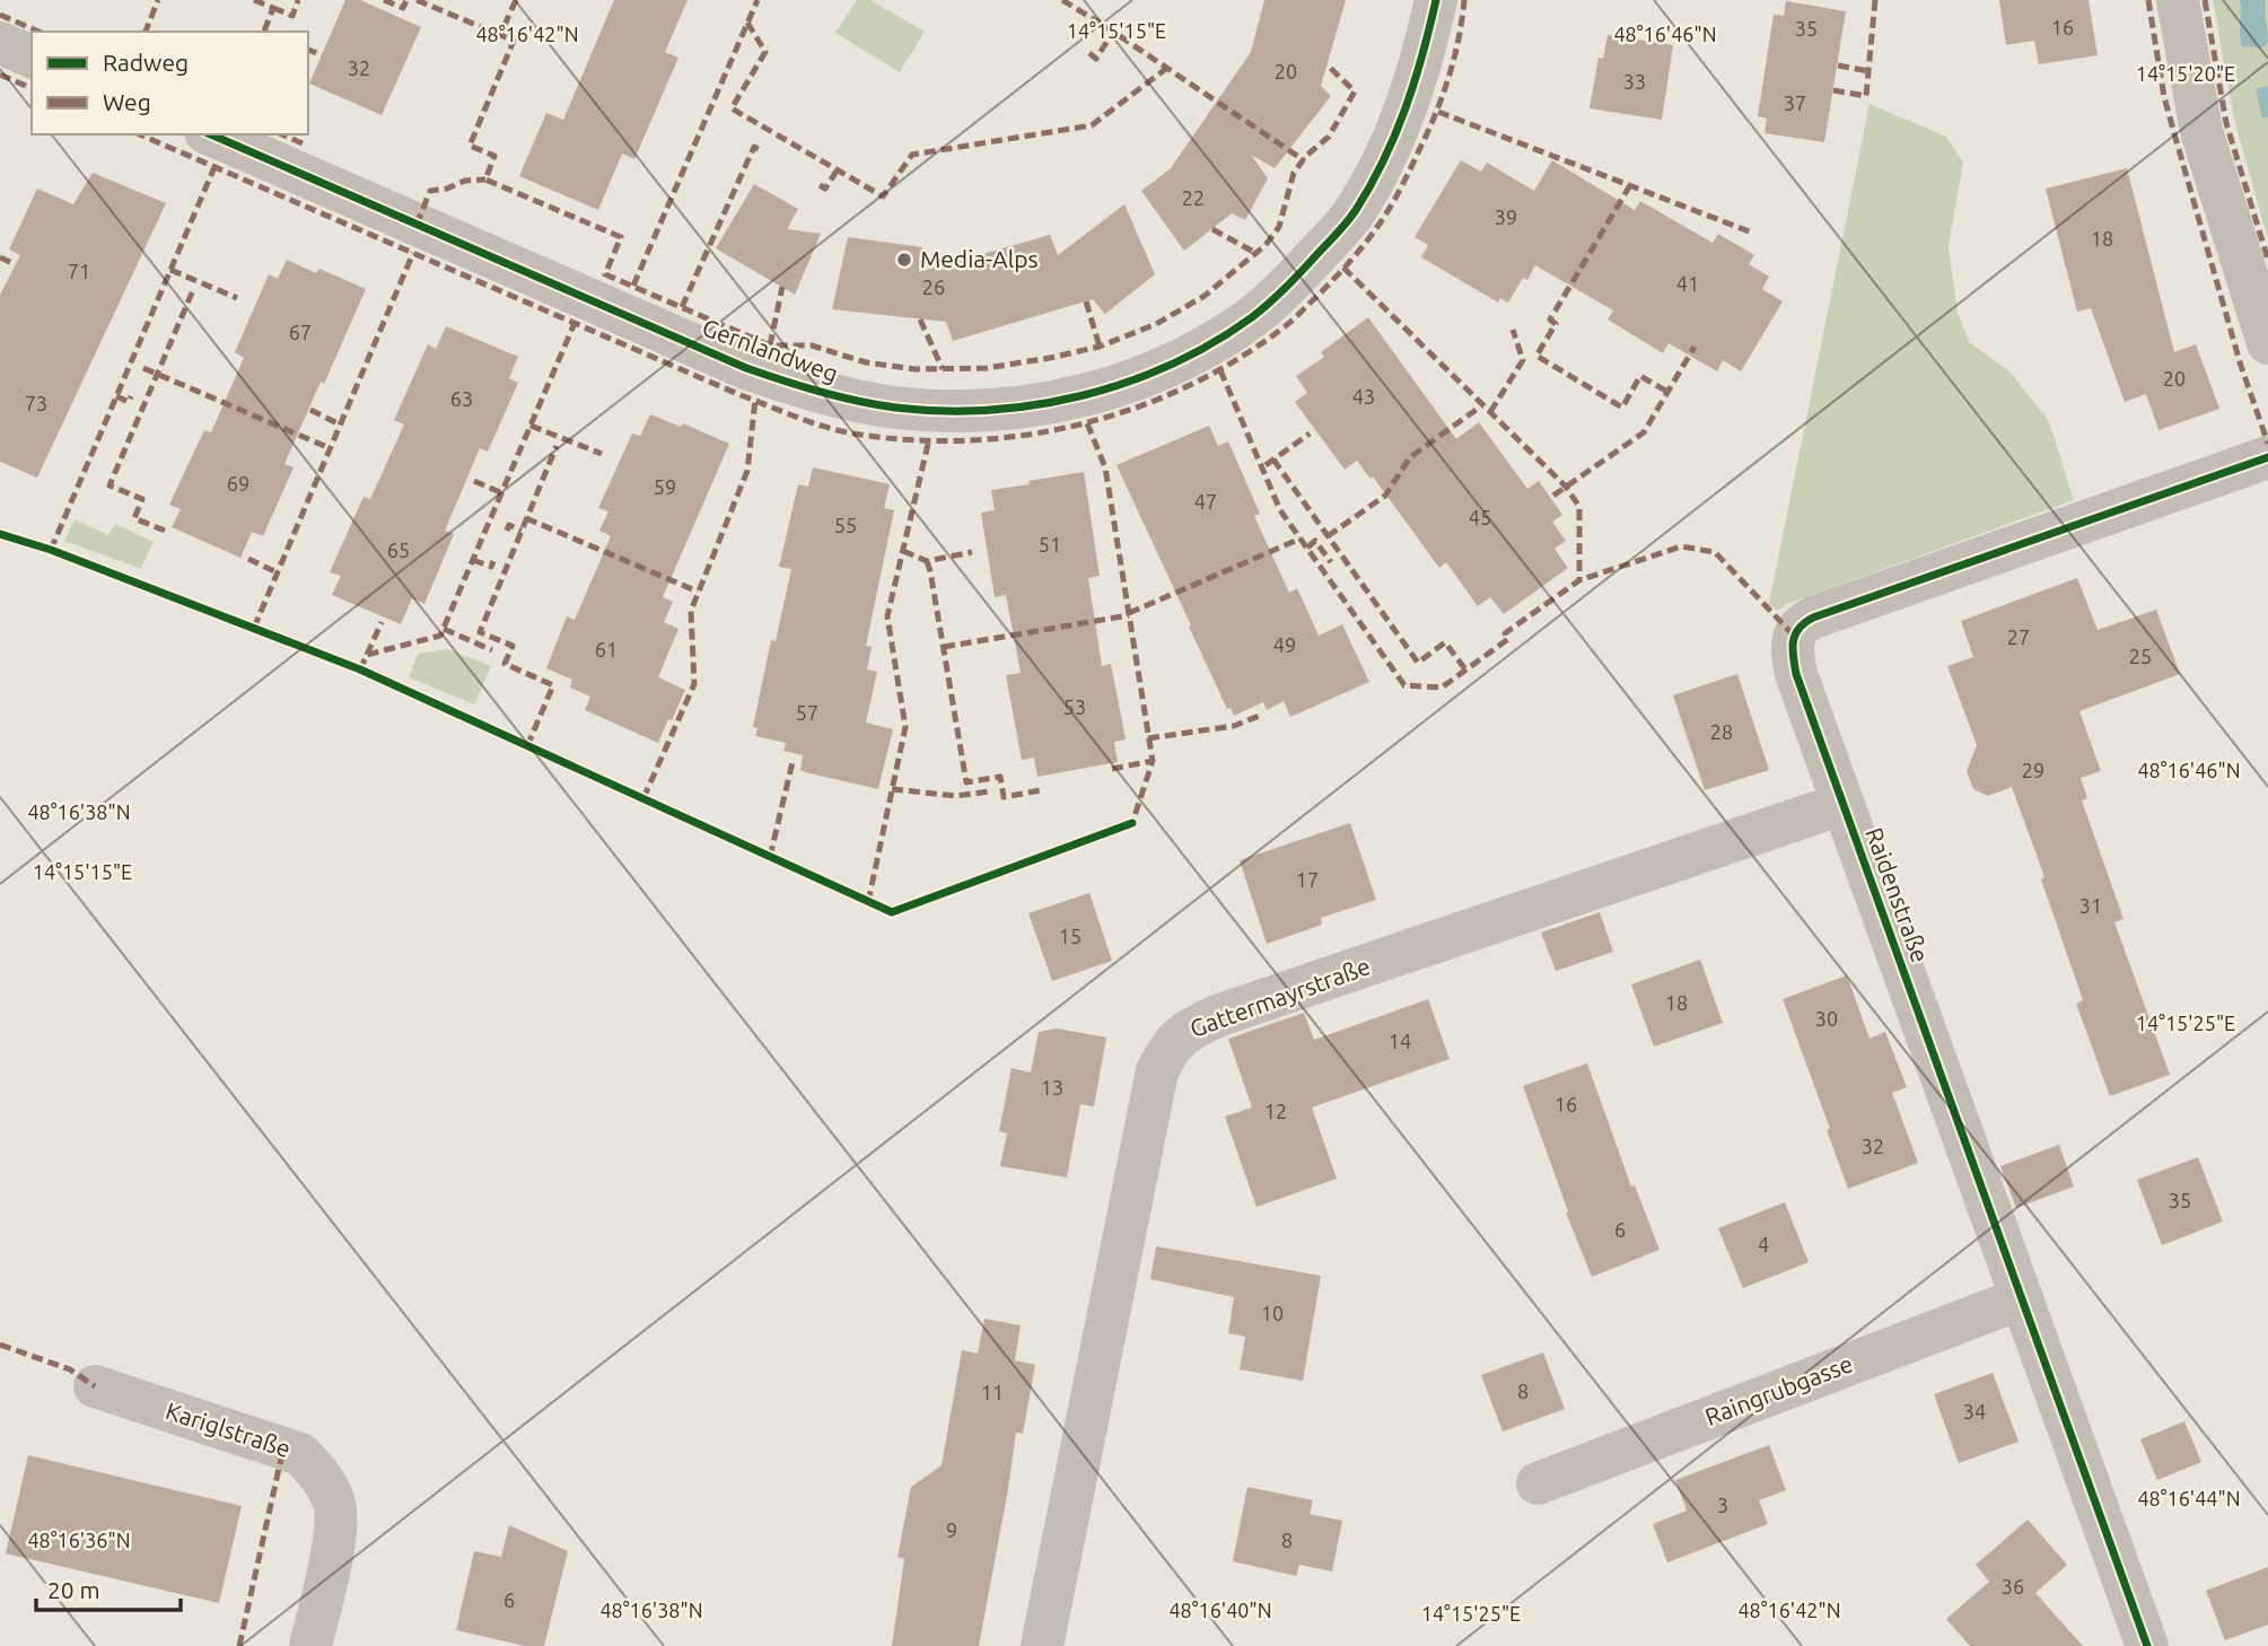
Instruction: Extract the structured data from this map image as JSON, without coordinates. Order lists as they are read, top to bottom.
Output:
{
  "streets": {
    "street": [
      "Gernlandweg",
      "Raidenstraße",
      "Gattermayrstraße",
      "Raingrubgasse",
      "Kariglstraße"
    ]
  },
  "crossings": [
    ["Raidenstraße", "Gattermayrstraße"],
    ["Raidenstraße", "Raingrubgasse"]
  ],
  "places": ["Media-Alps"],
  "house_numbers": [
    "16",
    "35",
    "32",
    "20",
    "33",
    "37",
    "22",
    "39",
    "18",
    "71",
    "41",
    "26",
    "67",
    "20",
    "43",
    "63",
    "73",
    "69",
    "59",
    "47",
    "45",
    "55",
    "51",
    "65",
    "27",
    "49",
    "61",
    "25",
    "53",
    "57",
    "28",
    "29",
    "17",
    "31",
    "15",
    "18",
    "30",
    "14",
    "13",
    "16",
    "12",
    "32",
    "35",
    "6",
    "4",
    "10",
    "8",
    "11",
    "34",
    "3",
    "9",
    "8",
    "36",
    "6"
  ],
  "legend": ["Radweg", "Weg"],
  "scale_bar": "20 m",
  "coordinates": [
    "14°15'15\"E",
    "48°16'46\"N",
    "48°16'42\"N",
    "14°15'20\"E",
    "48°16'38\"N",
    "14°15'25\"E",
    "48°16'44\"N",
    "48°16'36\"N",
    "48°16'40\"N"
  ]
}
